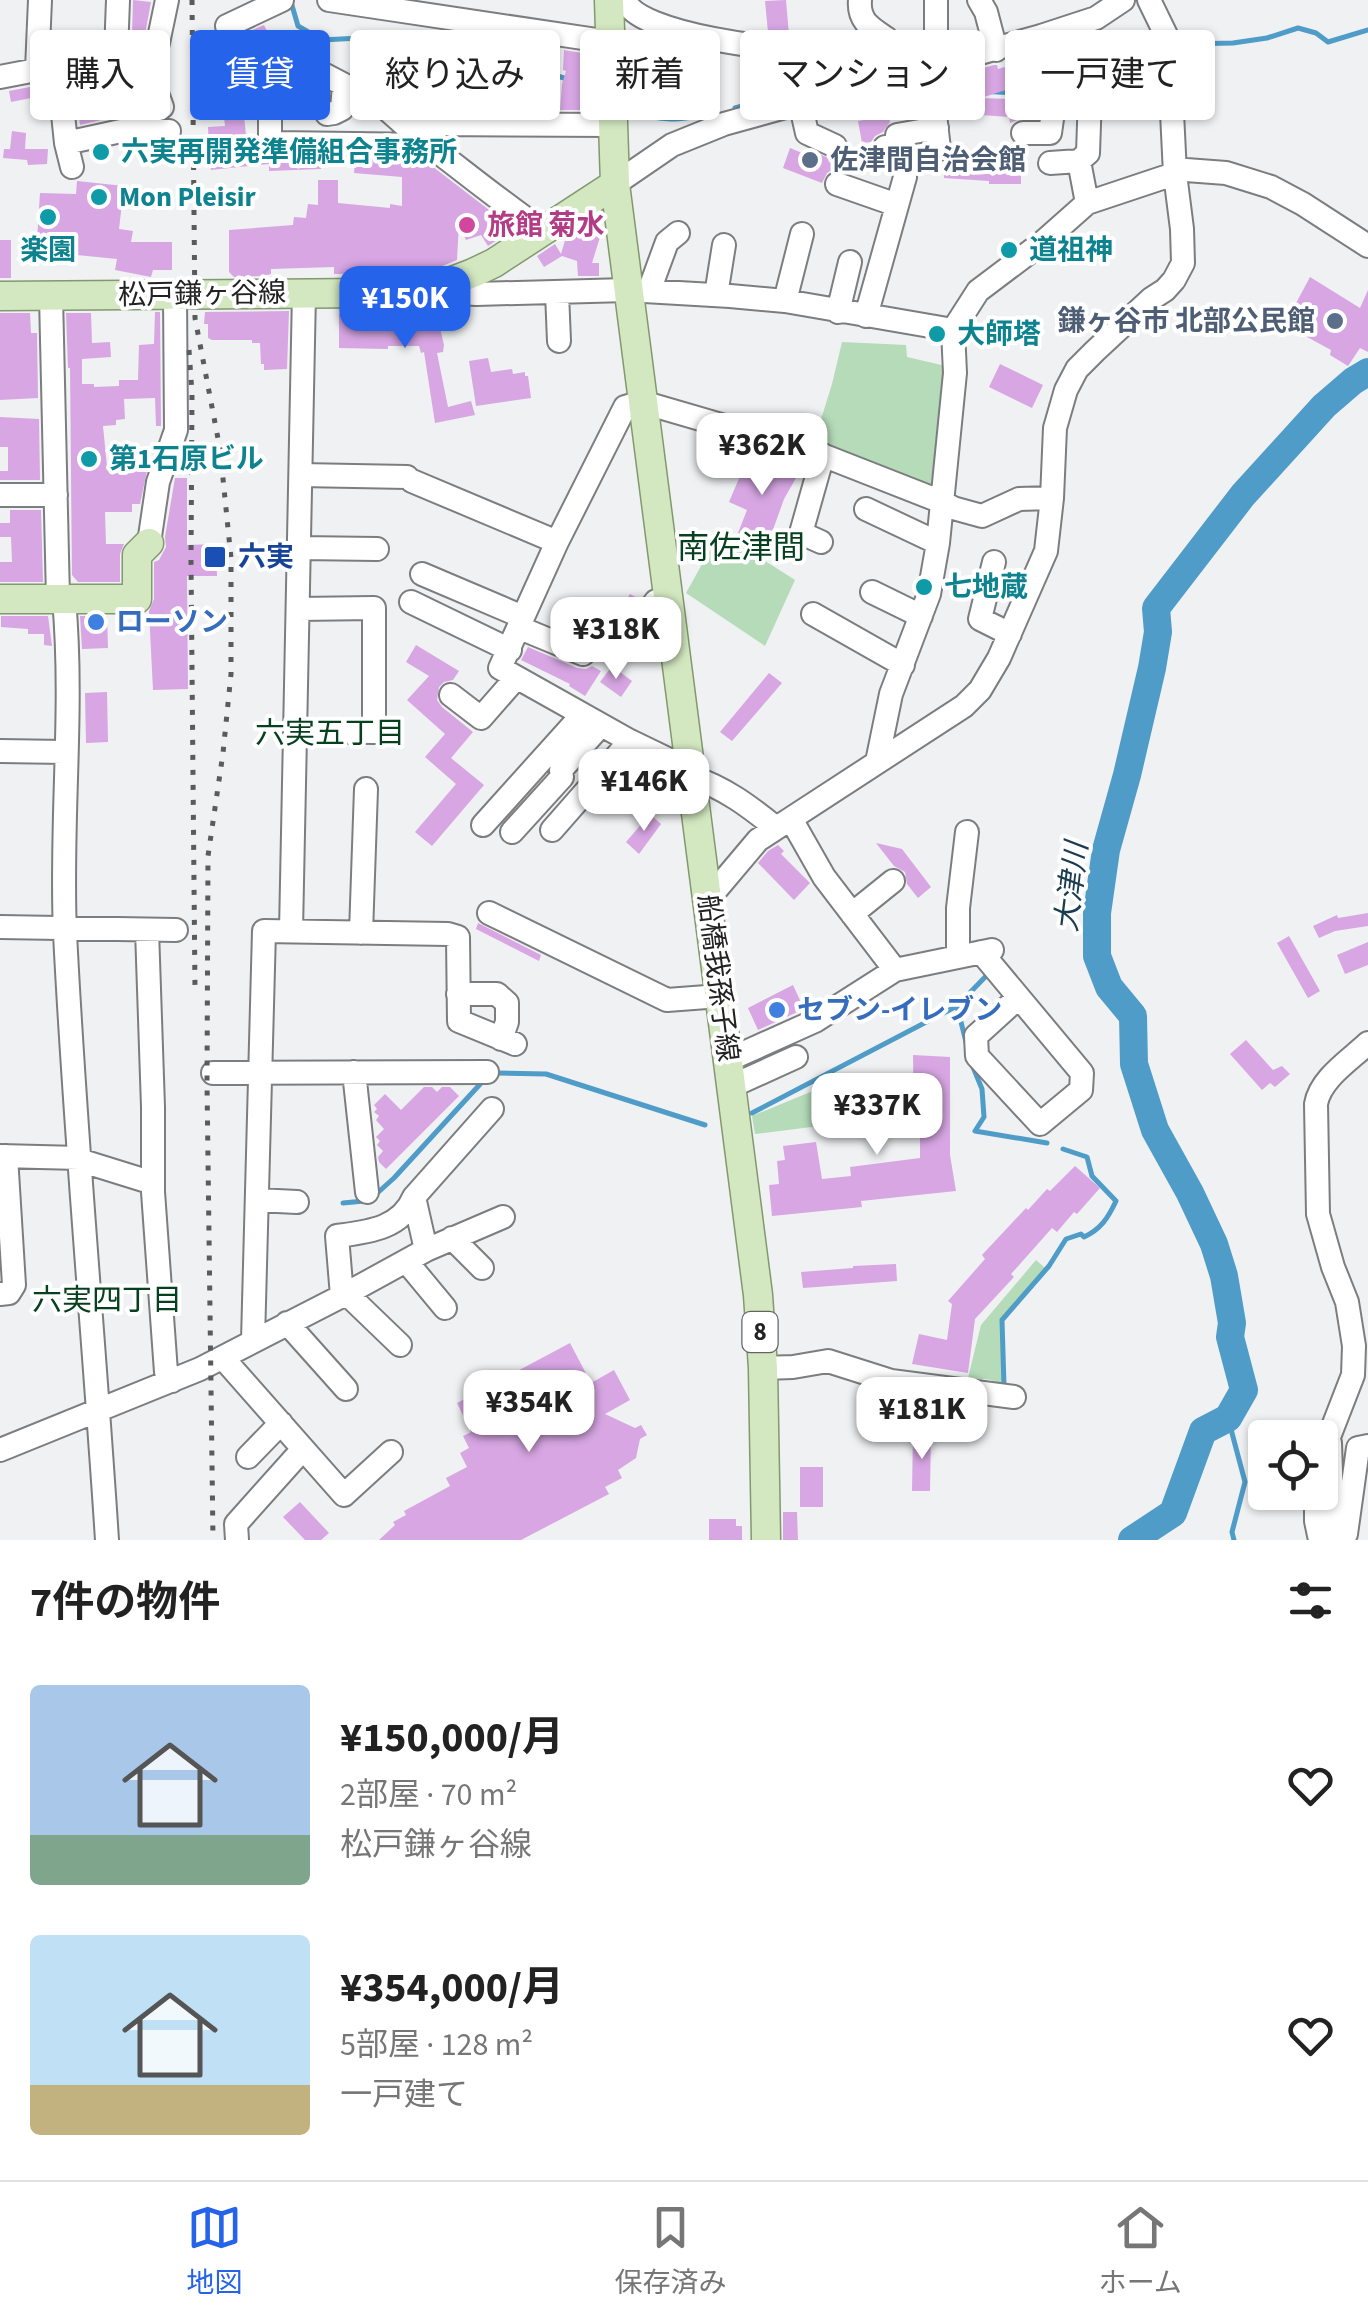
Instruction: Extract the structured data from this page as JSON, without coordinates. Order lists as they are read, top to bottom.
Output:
{
  "streets": {
    "main road": ["松戸鎌ヶ谷線", "船橋我孫子線", "8"]
  },
  "crossings": [
    ["松戸鎌ヶ谷線", "船橋我孫子線"]
  ],
  "districts": ["南佐津間", "六実五丁目", "六実四丁目"],
  "water": ["大津川"],
  "places": {
    "other": [
      "六実再開発準備組合事務所",
      "佐津間自治会館",
      "Mon Pleisir",
      "楽園",
      "旅館 菊水",
      "道祖神",
      "鎌ヶ谷市 北部公民館",
      "大師塔",
      "第1石原ビル",
      "七地蔵",
      "ローソン",
      "セブン-イレブン"
    ],
    "transit": ["六実"]
  },
  "page": {
    "chip": [
      "購入",
      "賃貸",
      "絞り込み",
      "新着",
      "マンション",
      "一戸建て"
    ],
    "price": [
      "¥150K",
      "¥362K",
      "¥318K",
      "¥146K",
      "¥337K",
      "¥354K",
      "¥181K"
    ],
    "heading": "7件の物件",
    "list": [
      {
        "name": "¥150,000/月",
        "note": "2部屋 · 70 m² · 松戸鎌ヶ谷線"
      },
      {
        "name": "¥354,000/月",
        "note": "5部屋 · 128 m² · 一戸建て"
      }
    ],
    "tabs": ["地図", "保存済み", "ホーム"]
  }
}
